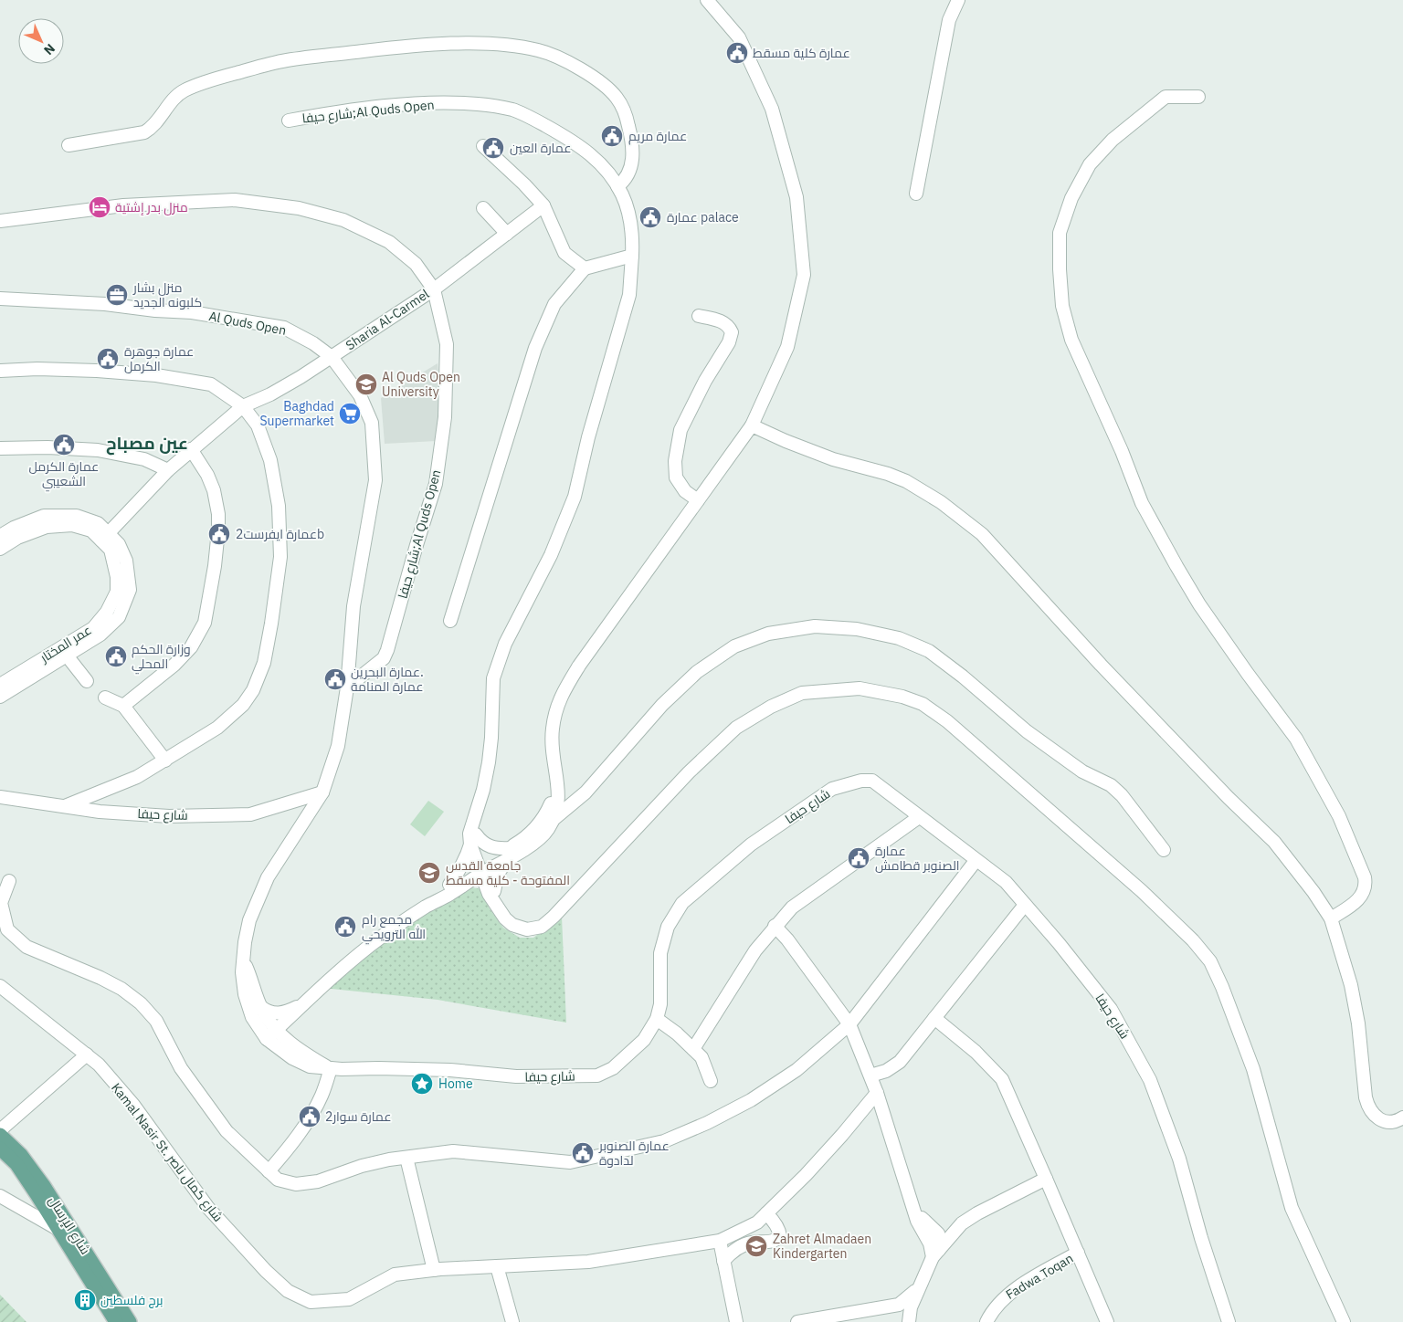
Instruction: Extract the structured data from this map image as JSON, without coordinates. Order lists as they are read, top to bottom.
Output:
{
  "streets": {
    "main road": ["شارع الإرسال"],
    "street": [
      "شارع حيفا;Al Quds Open",
      "Sharia Al-Carmel",
      "Al Quds Open",
      "عمر المختار",
      "شارع حيفا",
      "Kamal Nasir St. شارع كمال ناصر",
      "Fadwa Toqan"
    ]
  },
  "crossings": [
    ["شارع حيفا;Al Quds Open", "Sharia Al-Carmel"],
    ["شارع حيفا;Al Quds Open", "Al Quds Open"],
    ["Sharia Al-Carmel", "Al Quds Open"],
    ["Al Quds Open", "شارع حيفا"],
    ["شارع حيفا", "Kamal Nasir St. شارع كمال ناصر"]
  ],
  "districts": ["عين مصباح"],
  "places": {
    "public building": [
      "عمارة كلية مسقط",
      "عمارة مريم",
      "عمارة العين",
      "عمارة palace",
      "عمارة جوهرة الكرمل",
      "عمارة الكرمل الشعيبي",
      "عمارة ايفرست2b",
      "وزارة الحكم المحلي",
      "عمارة البحرين. عمارة المنامة",
      "عمارة الصنوبر قطامش",
      "مجمع رام الله الترويحي",
      "عمارة سوار2",
      "عمارة الصنوبر لدادوة"
    ],
    "hotel": ["منزل بدر إشتية"],
    "office": ["منزل بشار كلبونه الجديد"],
    "school or university": ["Al Quds Open University", "جامعة القدس المفتوحة - كلية مسقط", "Zahret Almadaen Kindergarten"],
    "supermarket": ["Baghdad Supermarket"],
    "place": ["Home"],
    "building": ["برج فلسطين"]
  },
  "north": "bottom right"
}
